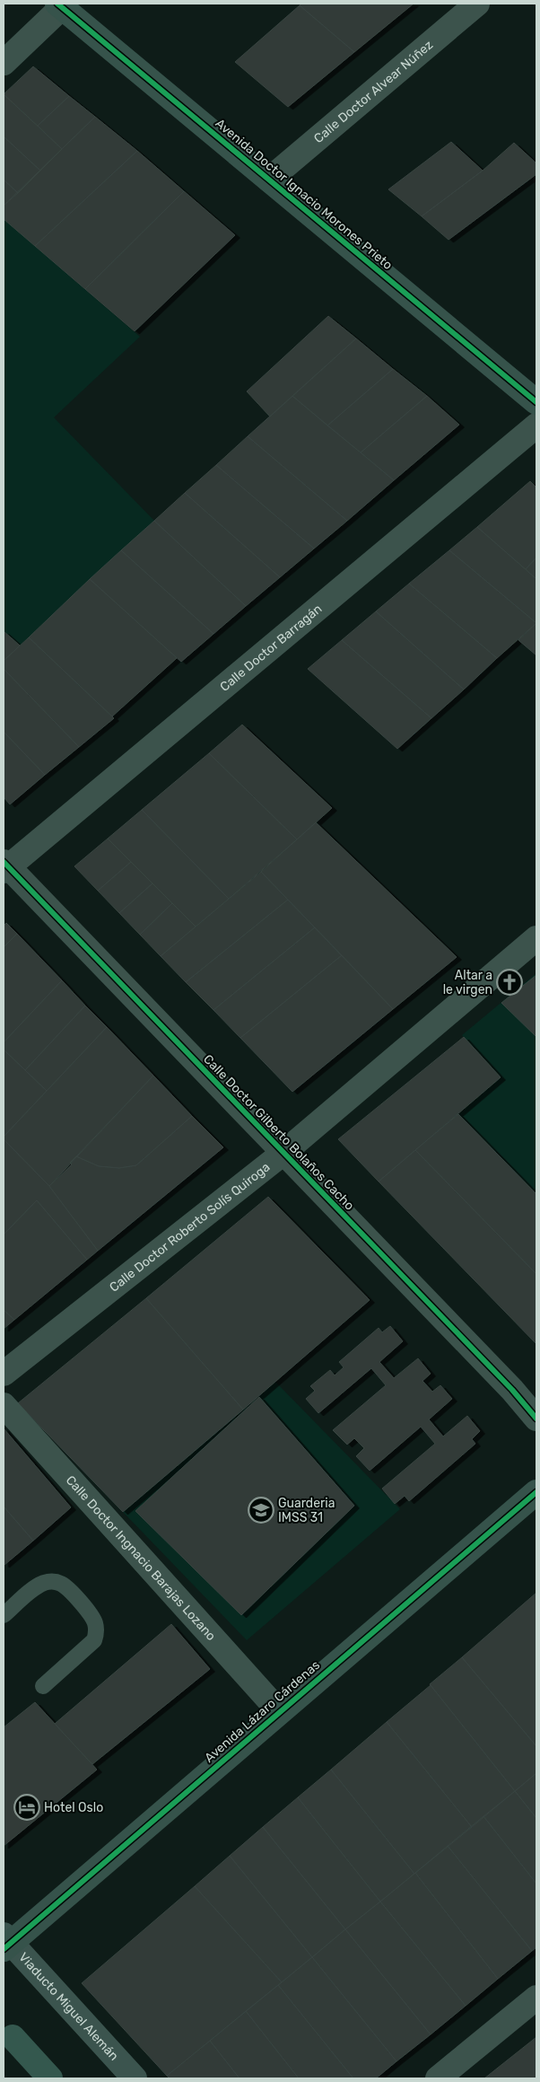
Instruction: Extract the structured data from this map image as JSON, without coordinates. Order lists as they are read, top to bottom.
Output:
{
  "streets": {
    "main road": ["Avenida Doctor Ignacio Morones Prieto", "Avenida Lázaro Cárdenas", "Viaducto Miguel Alemán"],
    "street": [
      "Calle Doctor Alvear Núñez",
      "Calle Doctor Barragán",
      "Calle Doctor Gilberto Bolaños Cacho",
      "Calle Doctor Roberto Solís Quiroga",
      "Calle Doctor Ingnacio Barajas Lozano"
    ]
  },
  "crossings": [
    ["Calle Doctor Alvear Núñez", "Avenida Doctor Ignacio Morones Prieto"],
    ["Calle Doctor Barragán", "Calle Doctor Gilberto Bolaños Cacho"],
    ["Calle Doctor Gilberto Bolaños Cacho", "Calle Doctor Roberto Solís Quiroga"],
    ["Calle Doctor Ingnacio Barajas Lozano", "Avenida Lázaro Cárdenas"],
    ["Avenida Lázaro Cárdenas", "Viaducto Miguel Alemán"]
  ],
  "places": {
    "church": ["Altar a le virgen"],
    "school or university": ["Guarderia IMSS 31"],
    "hotel": ["Hotel Oslo"]
  }
}
